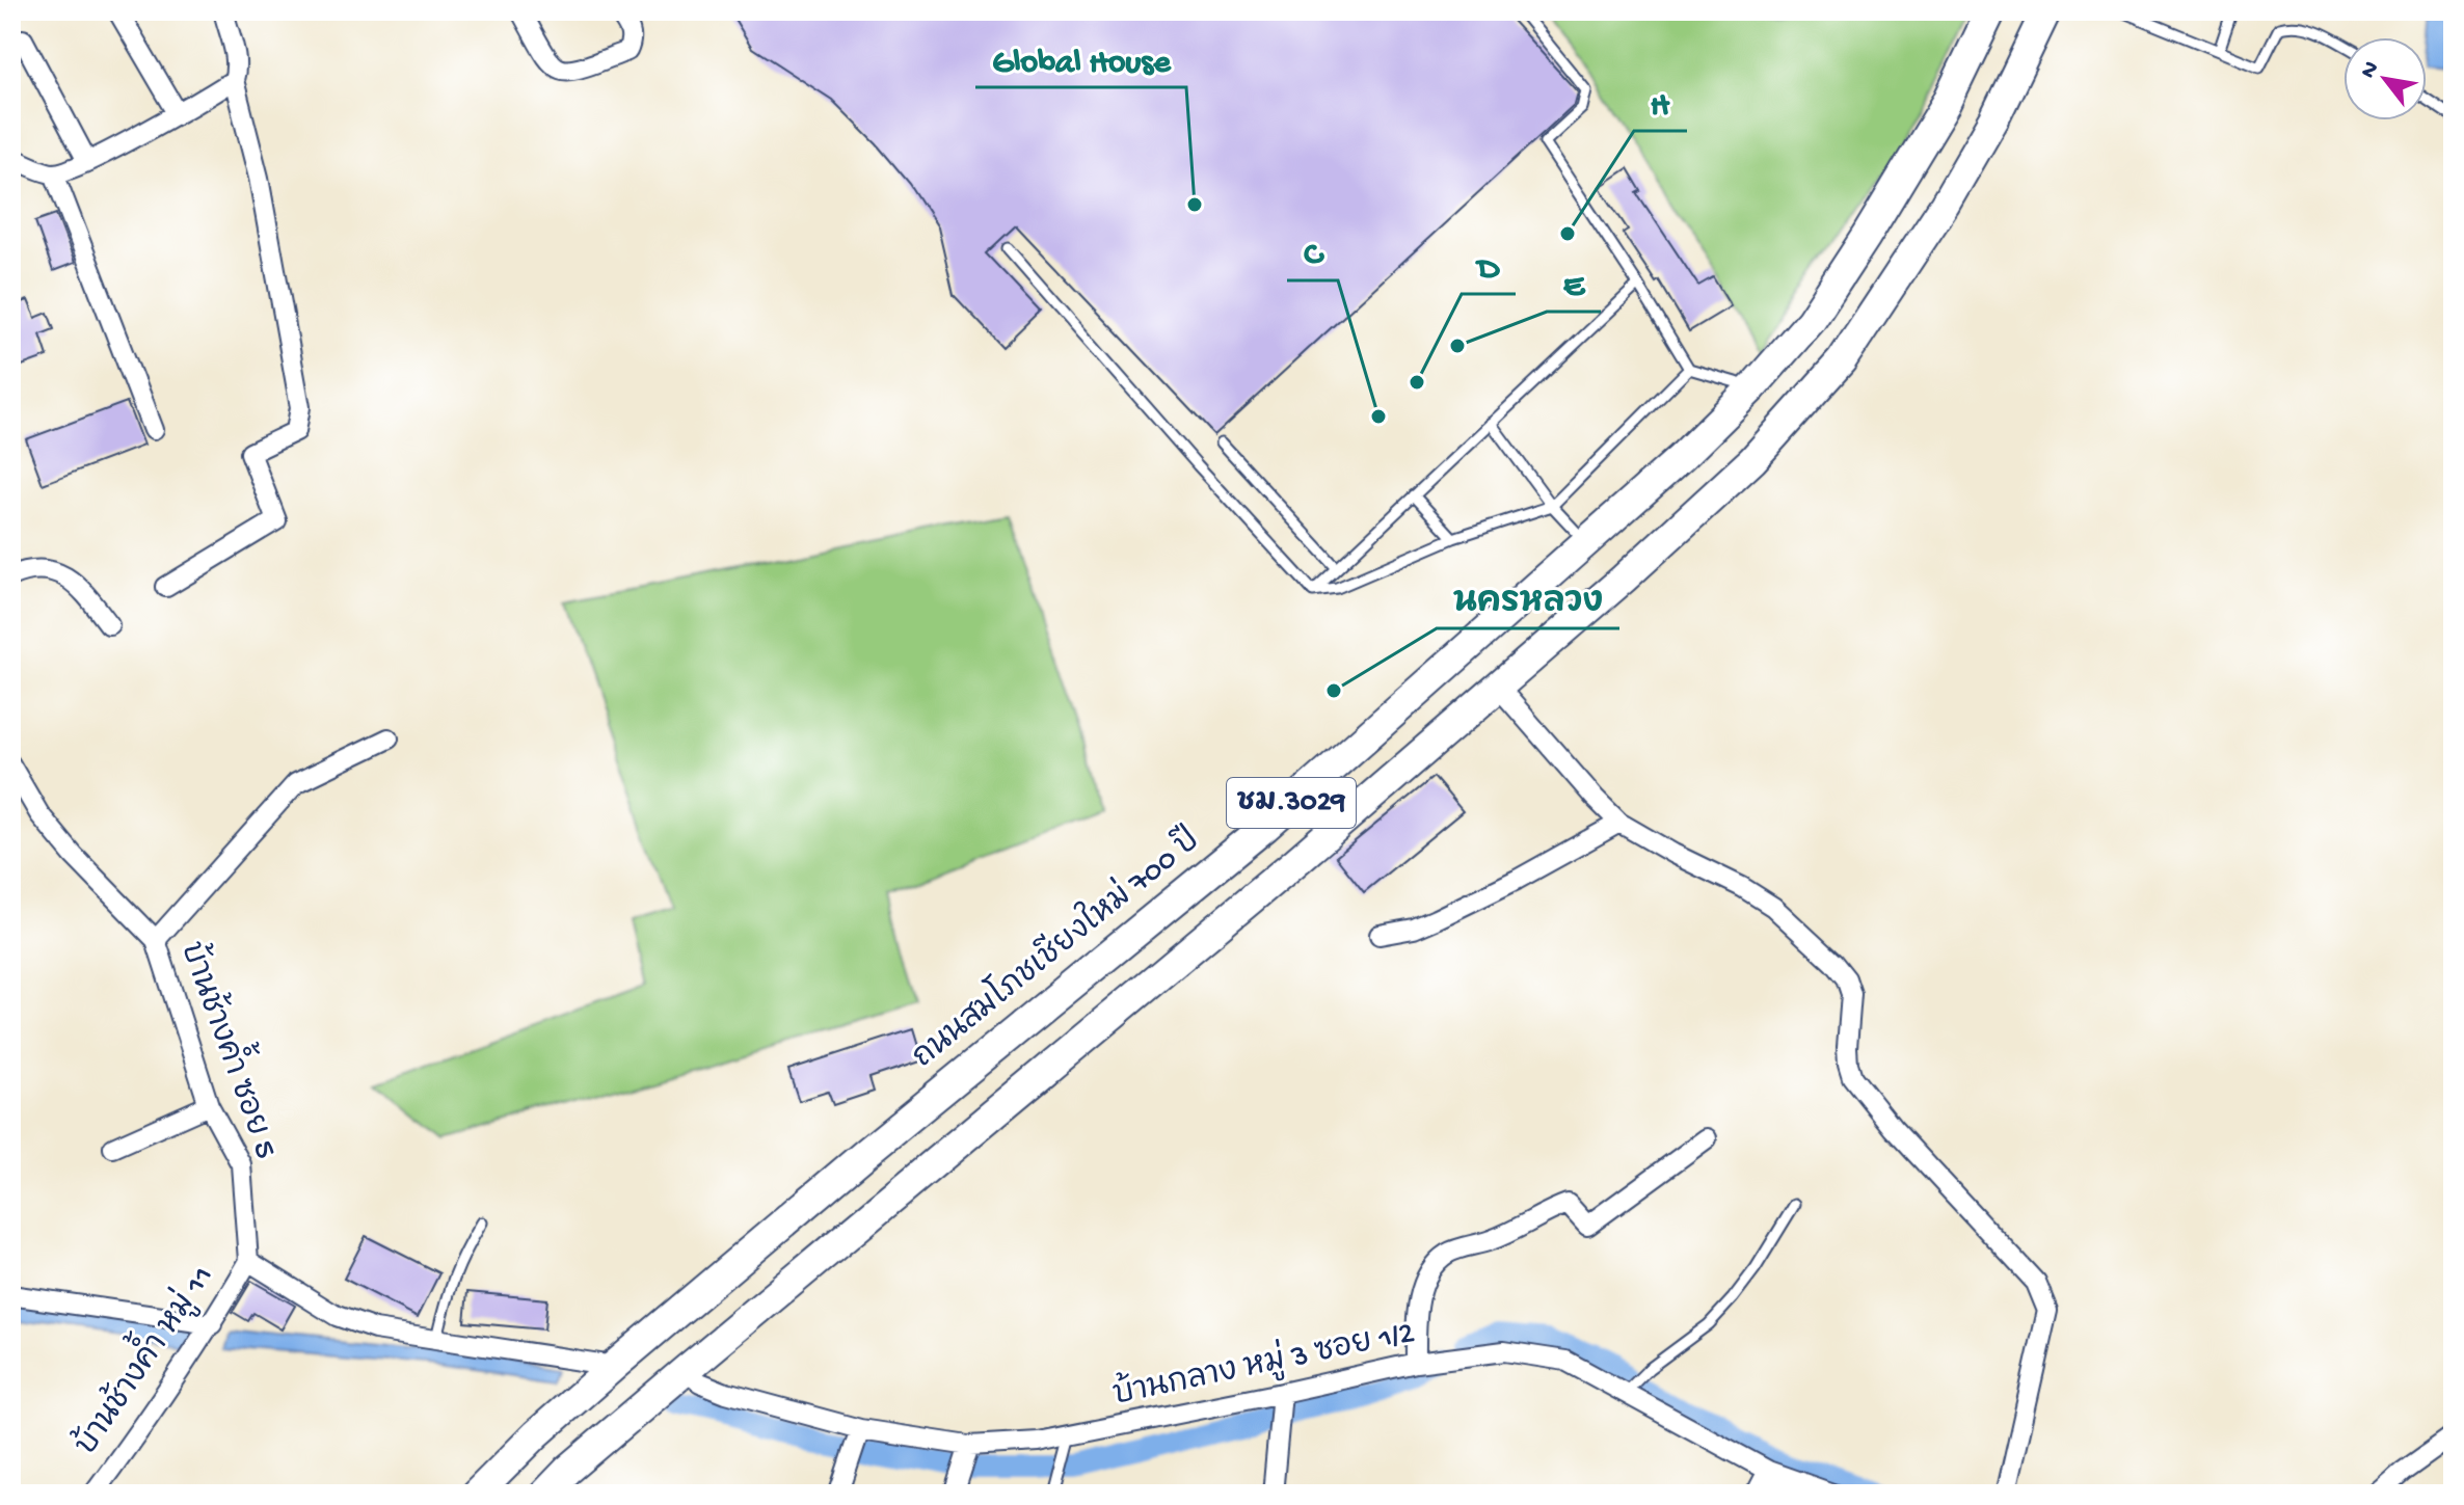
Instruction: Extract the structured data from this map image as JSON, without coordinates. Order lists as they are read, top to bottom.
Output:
{
  "streets": {
    "main road": ["ชม.3029", "ถนนสมโภชเชียงใหม่ 700 ปี"],
    "street": ["บ้านช้างค้ำ ซอย 5", "บ้านช้างค้ำ หมู่ 11", "บ้านกลาง หมู่ 3 ซอย 1/2"]
  },
  "crossings": [
    ["ชม.3029", "บ้านกลาง หมู่ 3 ซอย 1/2"],
    ["บ้านช้างค้ำ ซอย 5", "บ้านช้างค้ำ หมู่ 11"]
  ],
  "places": [
    "Global House",
    "H",
    "E",
    "D",
    "C",
    "นครหลวง"
  ],
  "north": "top left"
}
